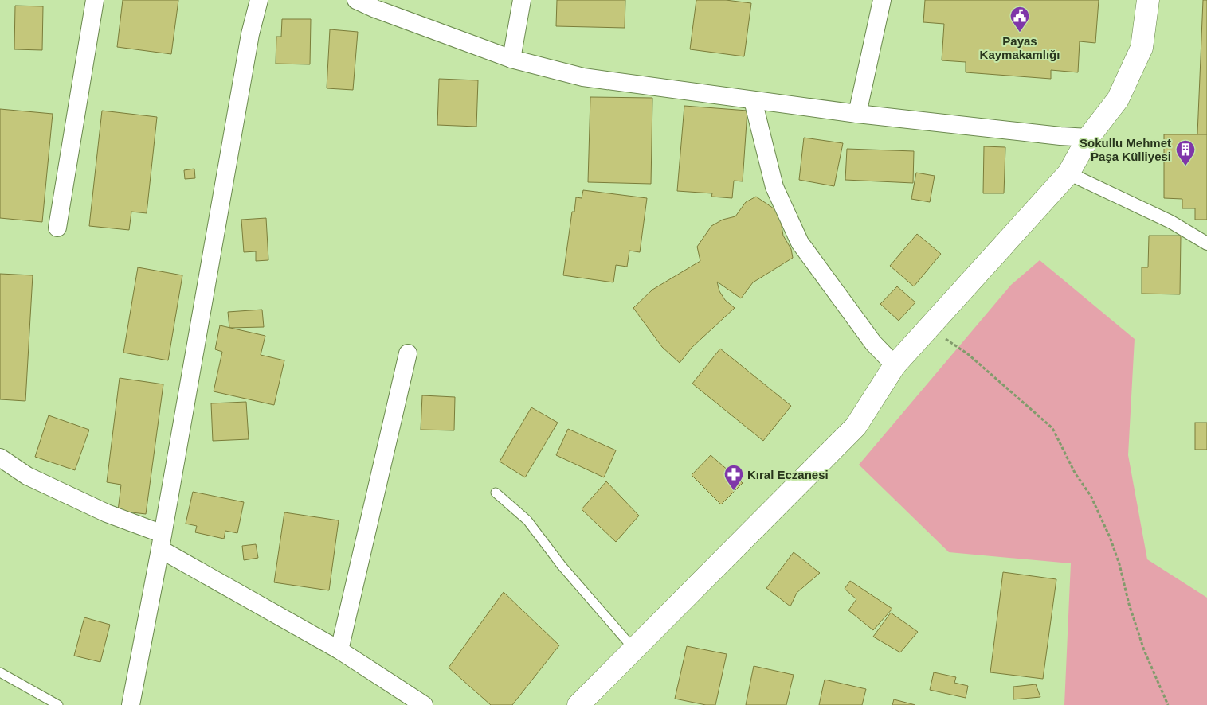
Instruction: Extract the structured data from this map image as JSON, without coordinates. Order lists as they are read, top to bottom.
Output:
{
  "places": {
    "public building": ["Payas Kaymakamlığı"],
    "building": ["Sokullu Mehmet Paşa Külliyesi"],
    "pharmacy": ["Kıral Eczanesi"]
  }
}
